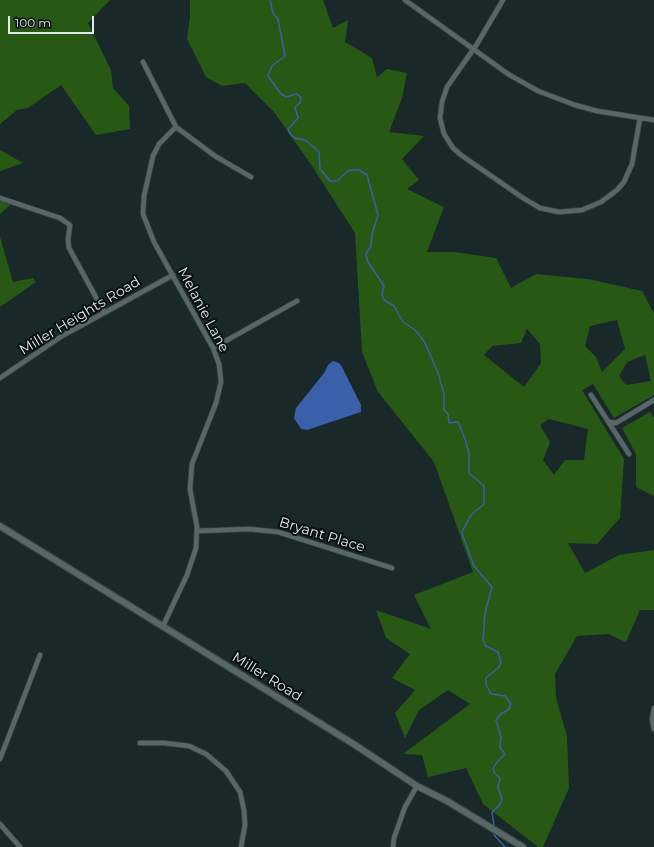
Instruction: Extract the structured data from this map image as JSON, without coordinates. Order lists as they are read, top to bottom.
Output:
{
  "streets": {
    "street": [
      "Melanie Lane",
      "Miller Heights Road",
      "Bryant Place",
      "Miller Road"
    ]
  },
  "crossings": [
    ["Melanie Lane", "Miller Heights Road"],
    ["Melanie Lane", "Bryant Place"],
    ["Melanie Lane", "Miller Road"]
  ],
  "scale_bar": "100 m"
}
